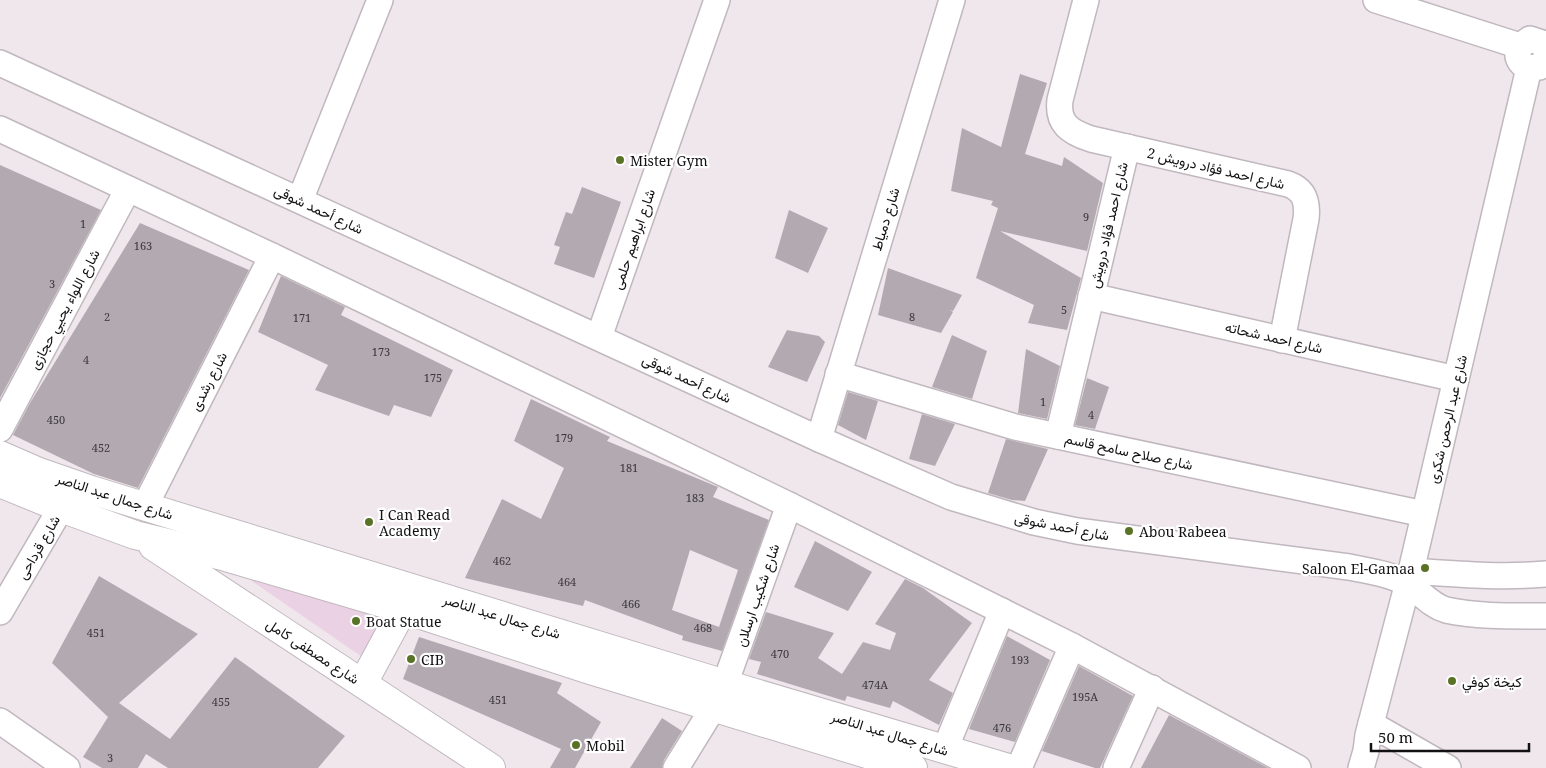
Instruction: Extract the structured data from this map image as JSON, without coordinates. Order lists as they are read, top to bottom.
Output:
{
  "streets": {
    "main road": ["شارع جمال عبد الناصر", "شارع مصطفى كامل"],
    "street": [
      "شارع احمد فؤاد درويش 2",
      "شارع أحمد شوقى",
      "شارع دمياط",
      "شارع احمد فؤاد درويش",
      "شارع ابراهيم حلمى",
      "شارع اللواء يحيي حجازى",
      "شارع احمد شحاته",
      "شارع رشدى",
      "شارع عبد الرحمن شكرى",
      "شارع صلاح سامح قاسم",
      "شارع قرداحى",
      "شارع شكيب ارسلان"
    ]
  },
  "crossings": [
    ["شارع احمد فؤاد درويش 2", "شارع احمد فؤاد درويش"],
    ["شارع احمد فؤاد درويش 2", "شارع احمد شحاته"],
    ["شارع أحمد شوقى", "شارع دمياط"],
    ["شارع أحمد شوقى", "شارع ابراهيم حلمى"],
    ["شارع أحمد شوقى", "شارع عبد الرحمن شكرى"],
    ["شارع دمياط", "شارع صلاح سامح قاسم"],
    ["شارع احمد فؤاد درويش", "شارع احمد شحاته"],
    ["شارع احمد فؤاد درويش", "شارع صلاح سامح قاسم"],
    ["شارع احمد شحاته", "شارع عبد الرحمن شكرى"],
    ["شارع رشدى", "شارع جمال عبد الناصر"],
    ["شارع عبد الرحمن شكرى", "شارع صلاح سامح قاسم"],
    ["شارع جمال عبد الناصر", "شارع قرداحى"],
    ["شارع جمال عبد الناصر", "شارع شكيب ارسلان"],
    ["شارع جمال عبد الناصر", "شارع مصطفى كامل"]
  ],
  "places": [
    "Mister Gym",
    "I Can Read Academy",
    "Abou Rabeea",
    "Saloon El-Gamaa",
    "Boat Statue",
    "CIB",
    "كيخة كوفي",
    "Mobil"
  ],
  "house_numbers": [
    "9",
    "1",
    "163",
    "3",
    "5",
    "2",
    "8",
    "171",
    "173",
    "4",
    "175",
    "1",
    "4",
    "450",
    "179",
    "452",
    "181",
    "183",
    "462",
    "464",
    "466",
    "468",
    "451",
    "470",
    "193",
    "474A",
    "195A",
    "451",
    "455",
    "476",
    "3"
  ],
  "scale_bar": "50 m"
}
